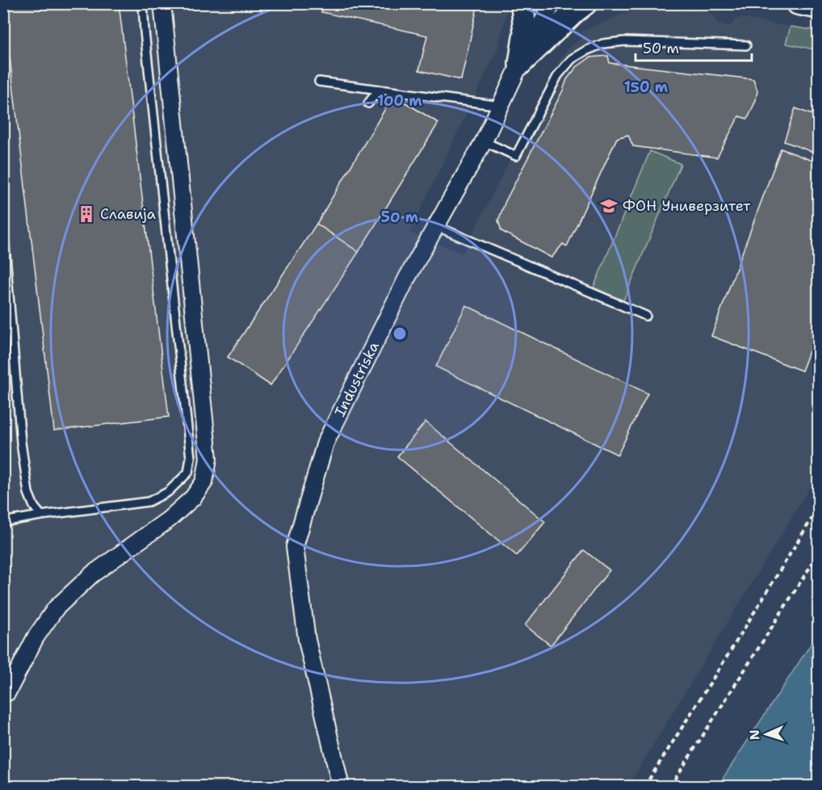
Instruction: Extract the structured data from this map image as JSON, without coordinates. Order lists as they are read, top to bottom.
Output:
{
  "streets": {
    "street": ["Industriska"]
  },
  "places": {
    "school or university": ["ФОН Универзитет"],
    "building": ["Славија"]
  },
  "scale_bar": "50 m",
  "north": "left",
  "rings": ["150 m", "100 m", "50 m"]
}
